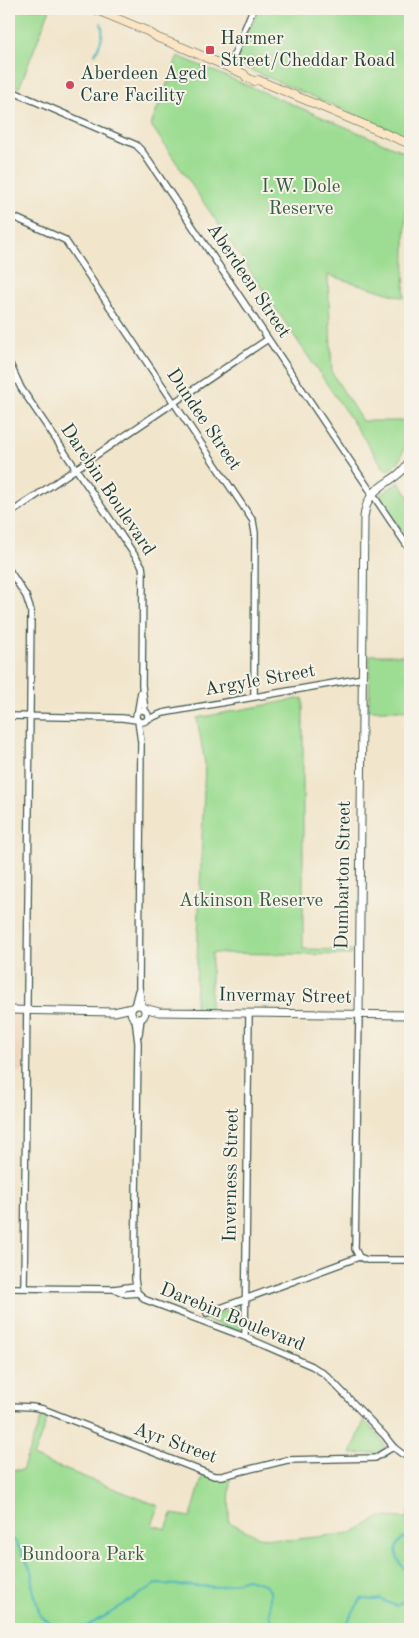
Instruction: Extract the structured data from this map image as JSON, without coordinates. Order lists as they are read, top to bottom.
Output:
{
  "streets": {
    "street": [
      "Aberdeen Street",
      "Dundee Street",
      "Darebin Boulevard",
      "Argyle Street",
      "Dumbarton Street",
      "Invermay Street",
      "Inverness Street",
      "Ayr Street"
    ]
  },
  "crossings": [
    ["Aberdeen Street", "Dumbarton Street"],
    ["Dundee Street", "Argyle Street"],
    ["Darebin Boulevard", "Argyle Street"],
    ["Darebin Boulevard", "Invermay Street"],
    ["Darebin Boulevard", "Inverness Street"],
    ["Darebin Boulevard", "Ayr Street"],
    ["Argyle Street", "Dumbarton Street"],
    ["Dumbarton Street", "Invermay Street"],
    ["Invermay Street", "Inverness Street"]
  ],
  "parks": ["I.W. Dole Reserve", "Atkinson Reserve", "Bundoora Park"],
  "places": {
    "transit": ["Harmer Street/Cheddar Road"],
    "other": ["Aberdeen Aged Care Facility"]
  }
}
